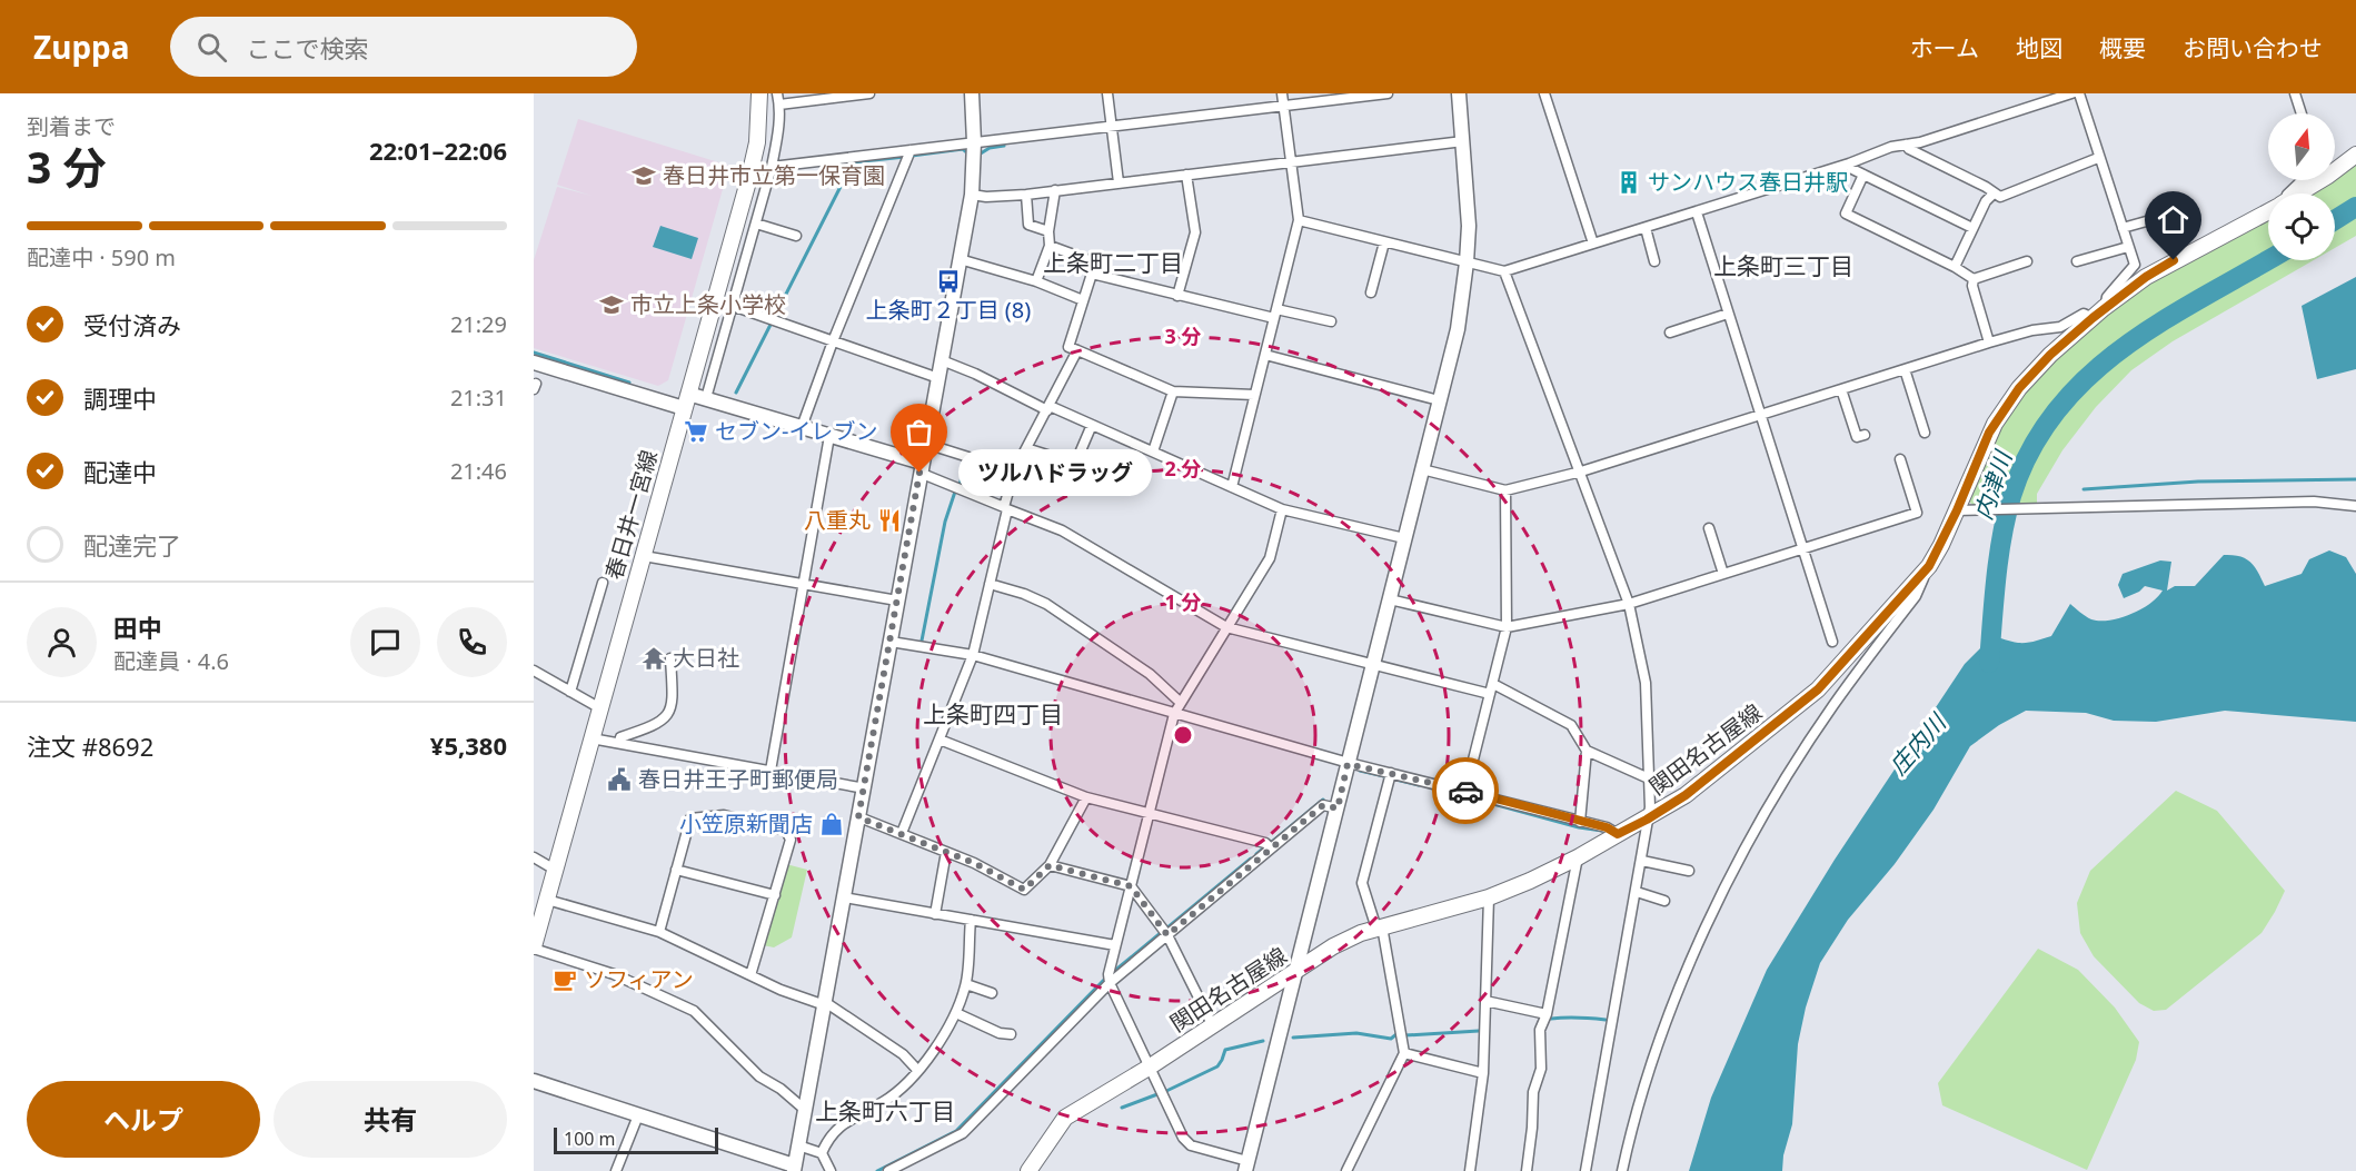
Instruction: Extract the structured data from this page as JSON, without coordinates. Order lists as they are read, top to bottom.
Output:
{
  "streets": {
    "main road": ["春日井一宮線", "関田名古屋線"]
  },
  "districts": [
    "上条町二丁目",
    "上条町三丁目",
    "上条町四丁目",
    "上条町六丁目"
  ],
  "water": ["内津川", "庄内川"],
  "places": {
    "school or university": ["春日井市立第一保育園", "市立上条小学校"],
    "building": ["サンハウス春日井駅"],
    "bus stop": ["上条町２丁目 (8)"],
    "supermarket": ["セブン-イレブン"],
    "other": ["ツルハドラッグ"],
    "restaurant": ["八重丸"],
    "temple": ["大日社"],
    "public building": ["春日井王子町郵便局"],
    "shop": ["小笠原新聞店"],
    "cafe": ["ソフィアン"]
  },
  "scale_bar": "100 m",
  "north": "top",
  "page": {
    "header": "Zuppa",
    "search": "ここで検索",
    "nav": [
      "ホーム",
      "地図",
      "概要",
      "お問い合わせ"
    ],
    "heading": ["3 分", "到着まで", "22:01–22:06"],
    "panel": [
      "田中",
      "配達員 · 4.6",
      "注文 #8692",
      "¥5,380"
    ],
    "bar": "配達中 · 590 m",
    "list": [
      ["受付済み", "21:29"],
      ["調理中", "21:31"],
      ["配達中", "21:46"],
      "配達完了"
    ],
    "bubble": "ツルハドラッグ",
    "buttons": ["ヘルプ", "共有"],
    "scale": "100 m"
  },
  "rings": ["3 分", "2 分", "1 分"]
}
